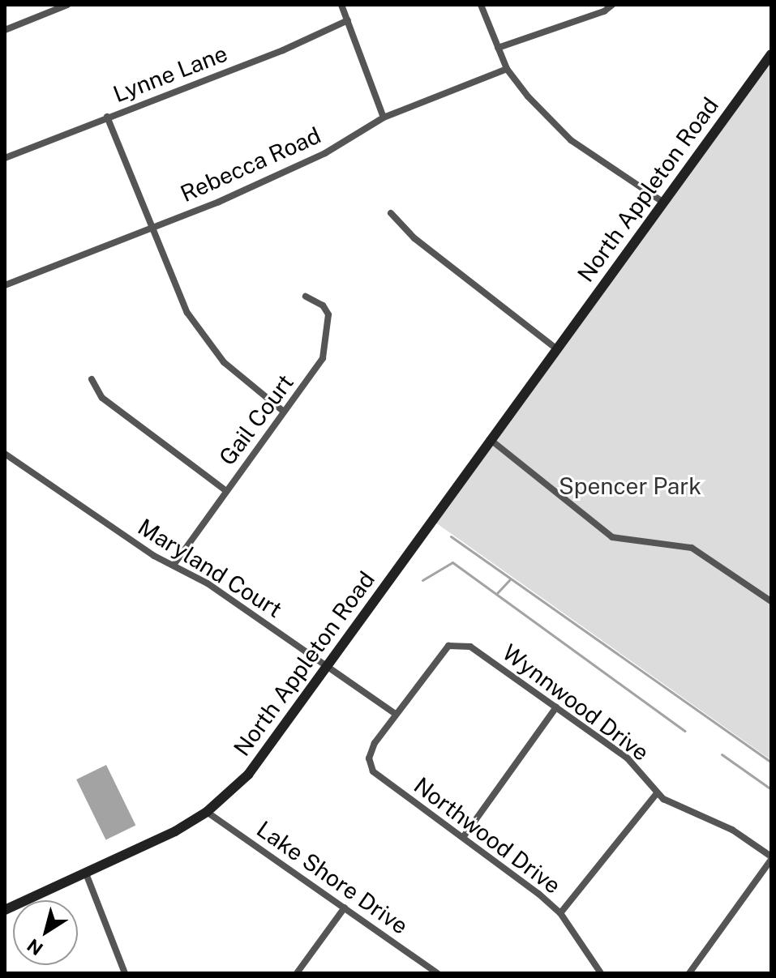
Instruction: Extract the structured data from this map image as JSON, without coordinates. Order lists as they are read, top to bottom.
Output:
{
  "streets": {
    "main road": ["North Appleton Road"],
    "street": [
      "Lynne Lane",
      "Rebecca Road",
      "Gail Court",
      "Maryland Court",
      "Wynnwood Drive",
      "Northwood Drive",
      "Lake Shore Drive"
    ]
  },
  "crossings": [
    ["North Appleton Road", "Maryland Court"],
    ["North Appleton Road", "Lake Shore Drive"],
    ["Gail Court", "Maryland Court"],
    ["Maryland Court", "Wynnwood Drive"],
    ["Maryland Court", "Northwood Drive"],
    ["Wynnwood Drive", "Northwood Drive"]
  ],
  "parks": ["Spencer Park"],
  "north": "bottom left"
}
